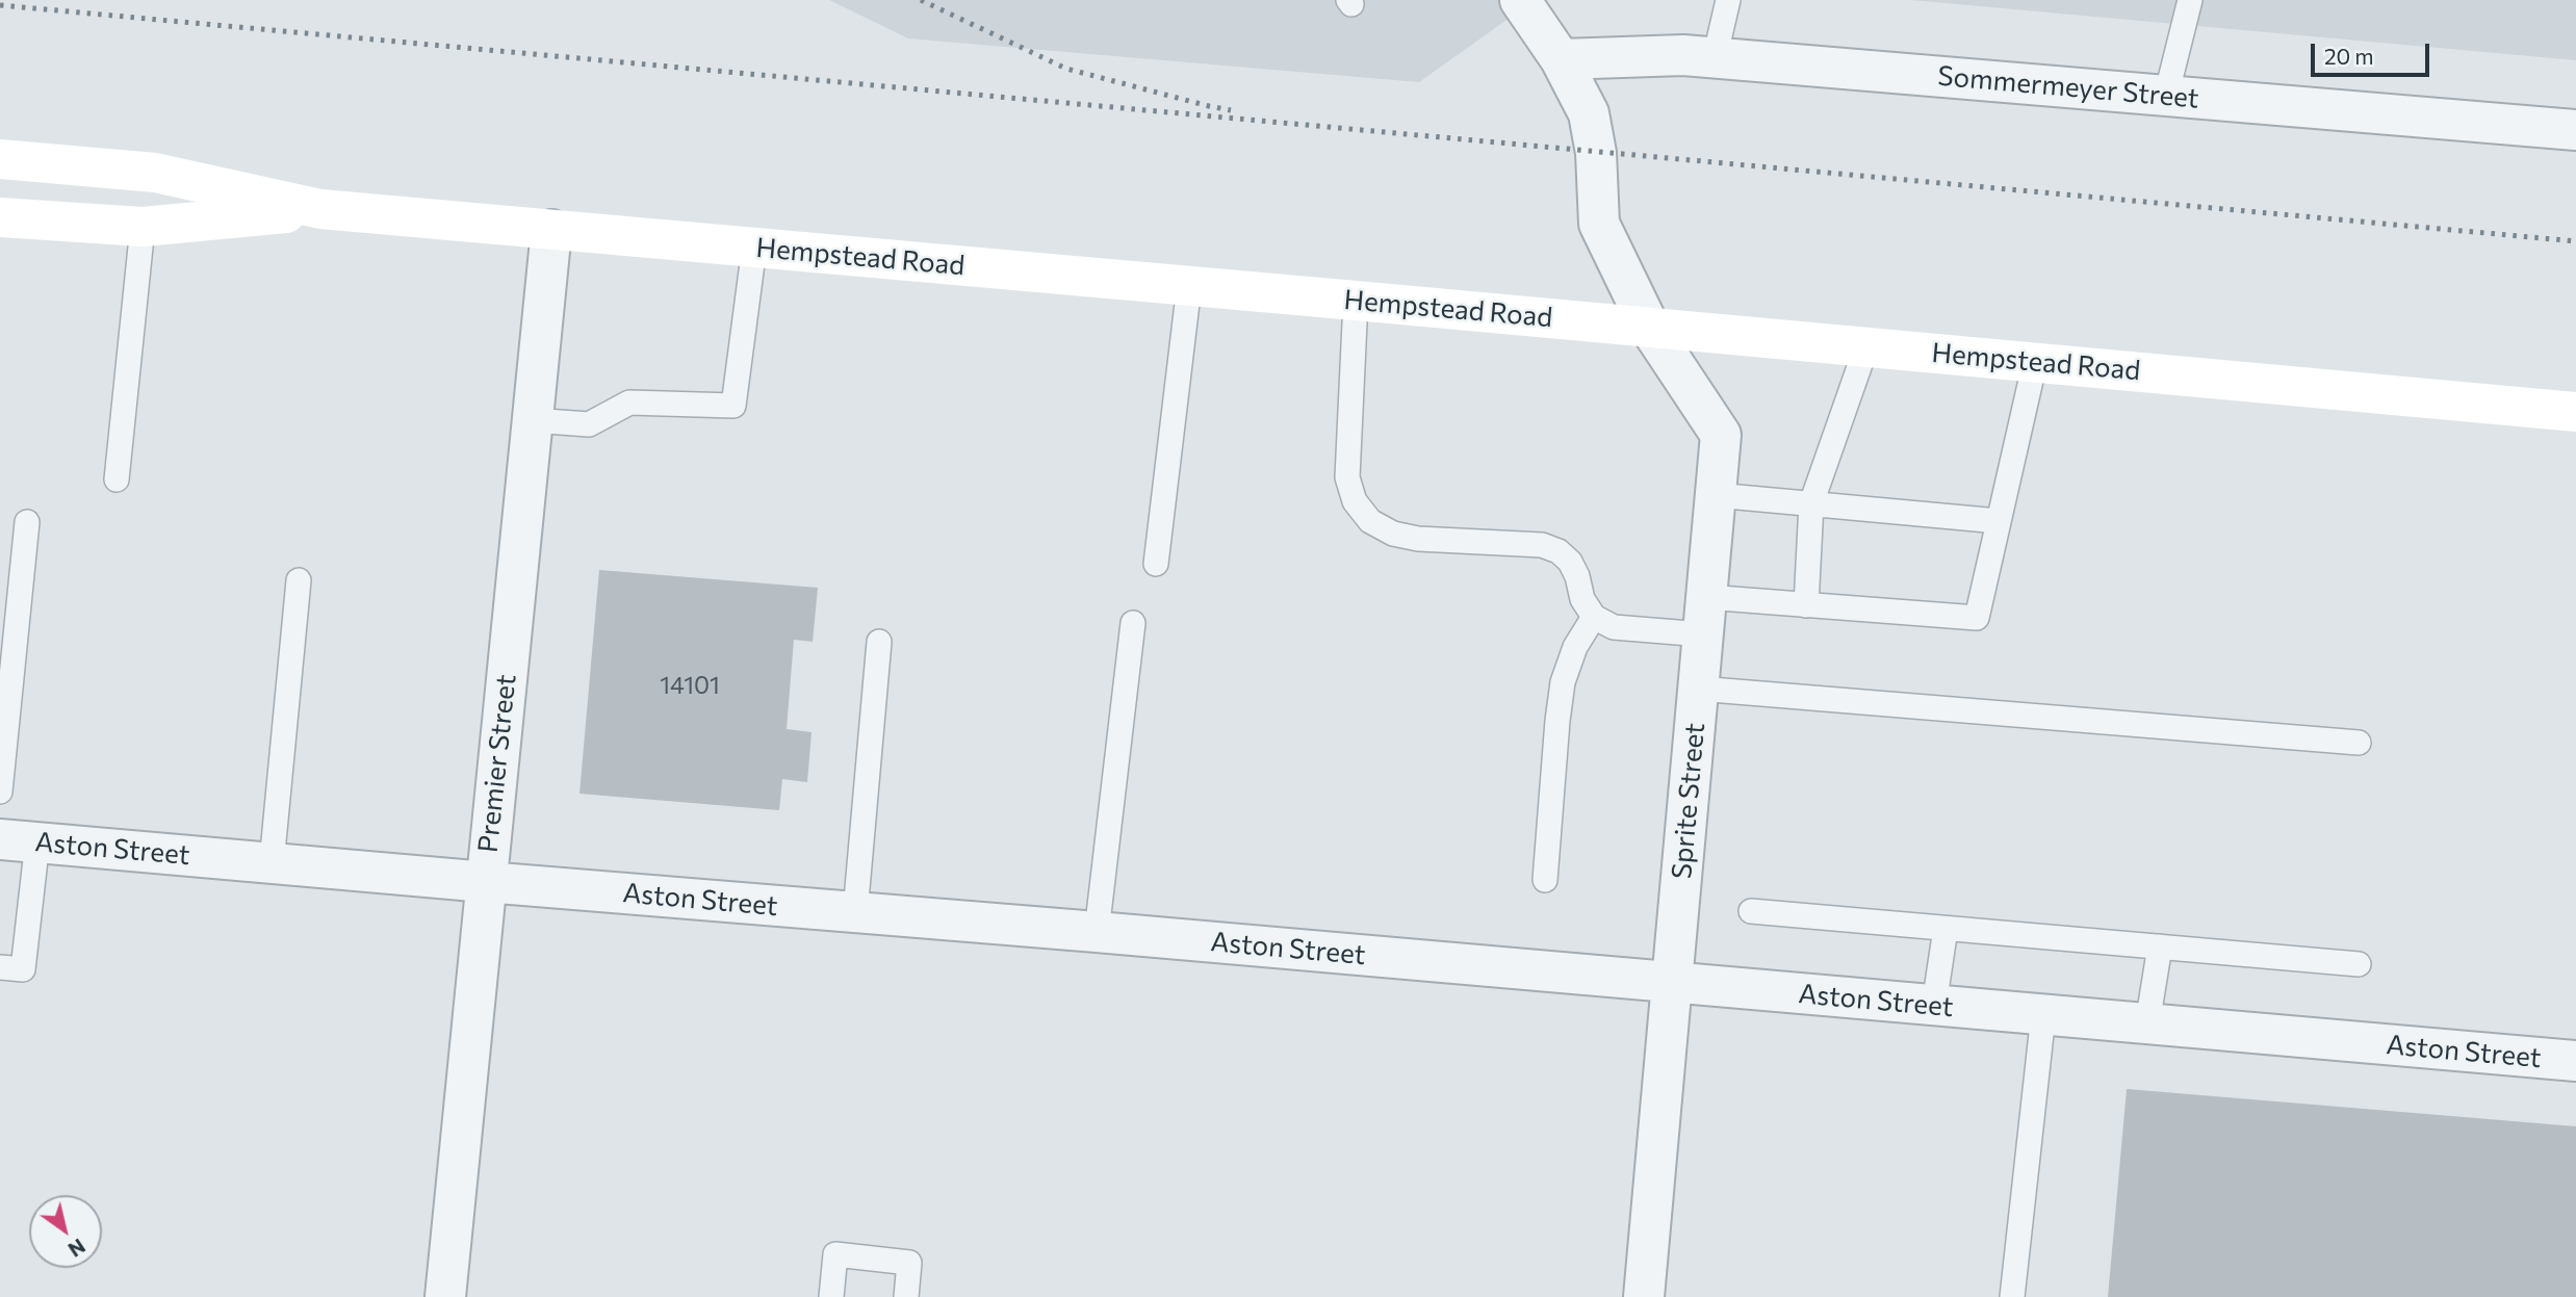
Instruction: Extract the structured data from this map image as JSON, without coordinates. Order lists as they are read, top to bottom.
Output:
{
  "streets": {
    "main road": ["Hempstead Road"],
    "street": [
      "Sommermeyer Street",
      "Premier Street",
      "Sprite Street",
      "Aston Street"
    ]
  },
  "crossings": [
    ["Sommermeyer Street", "Sprite Street"],
    ["Hempstead Road", "Premier Street"],
    ["Hempstead Road", "Sprite Street"],
    ["Premier Street", "Aston Street"],
    ["Sprite Street", "Aston Street"]
  ],
  "house_numbers": ["14101"],
  "scale_bar": "20 m",
  "north": "bottom right"
}
